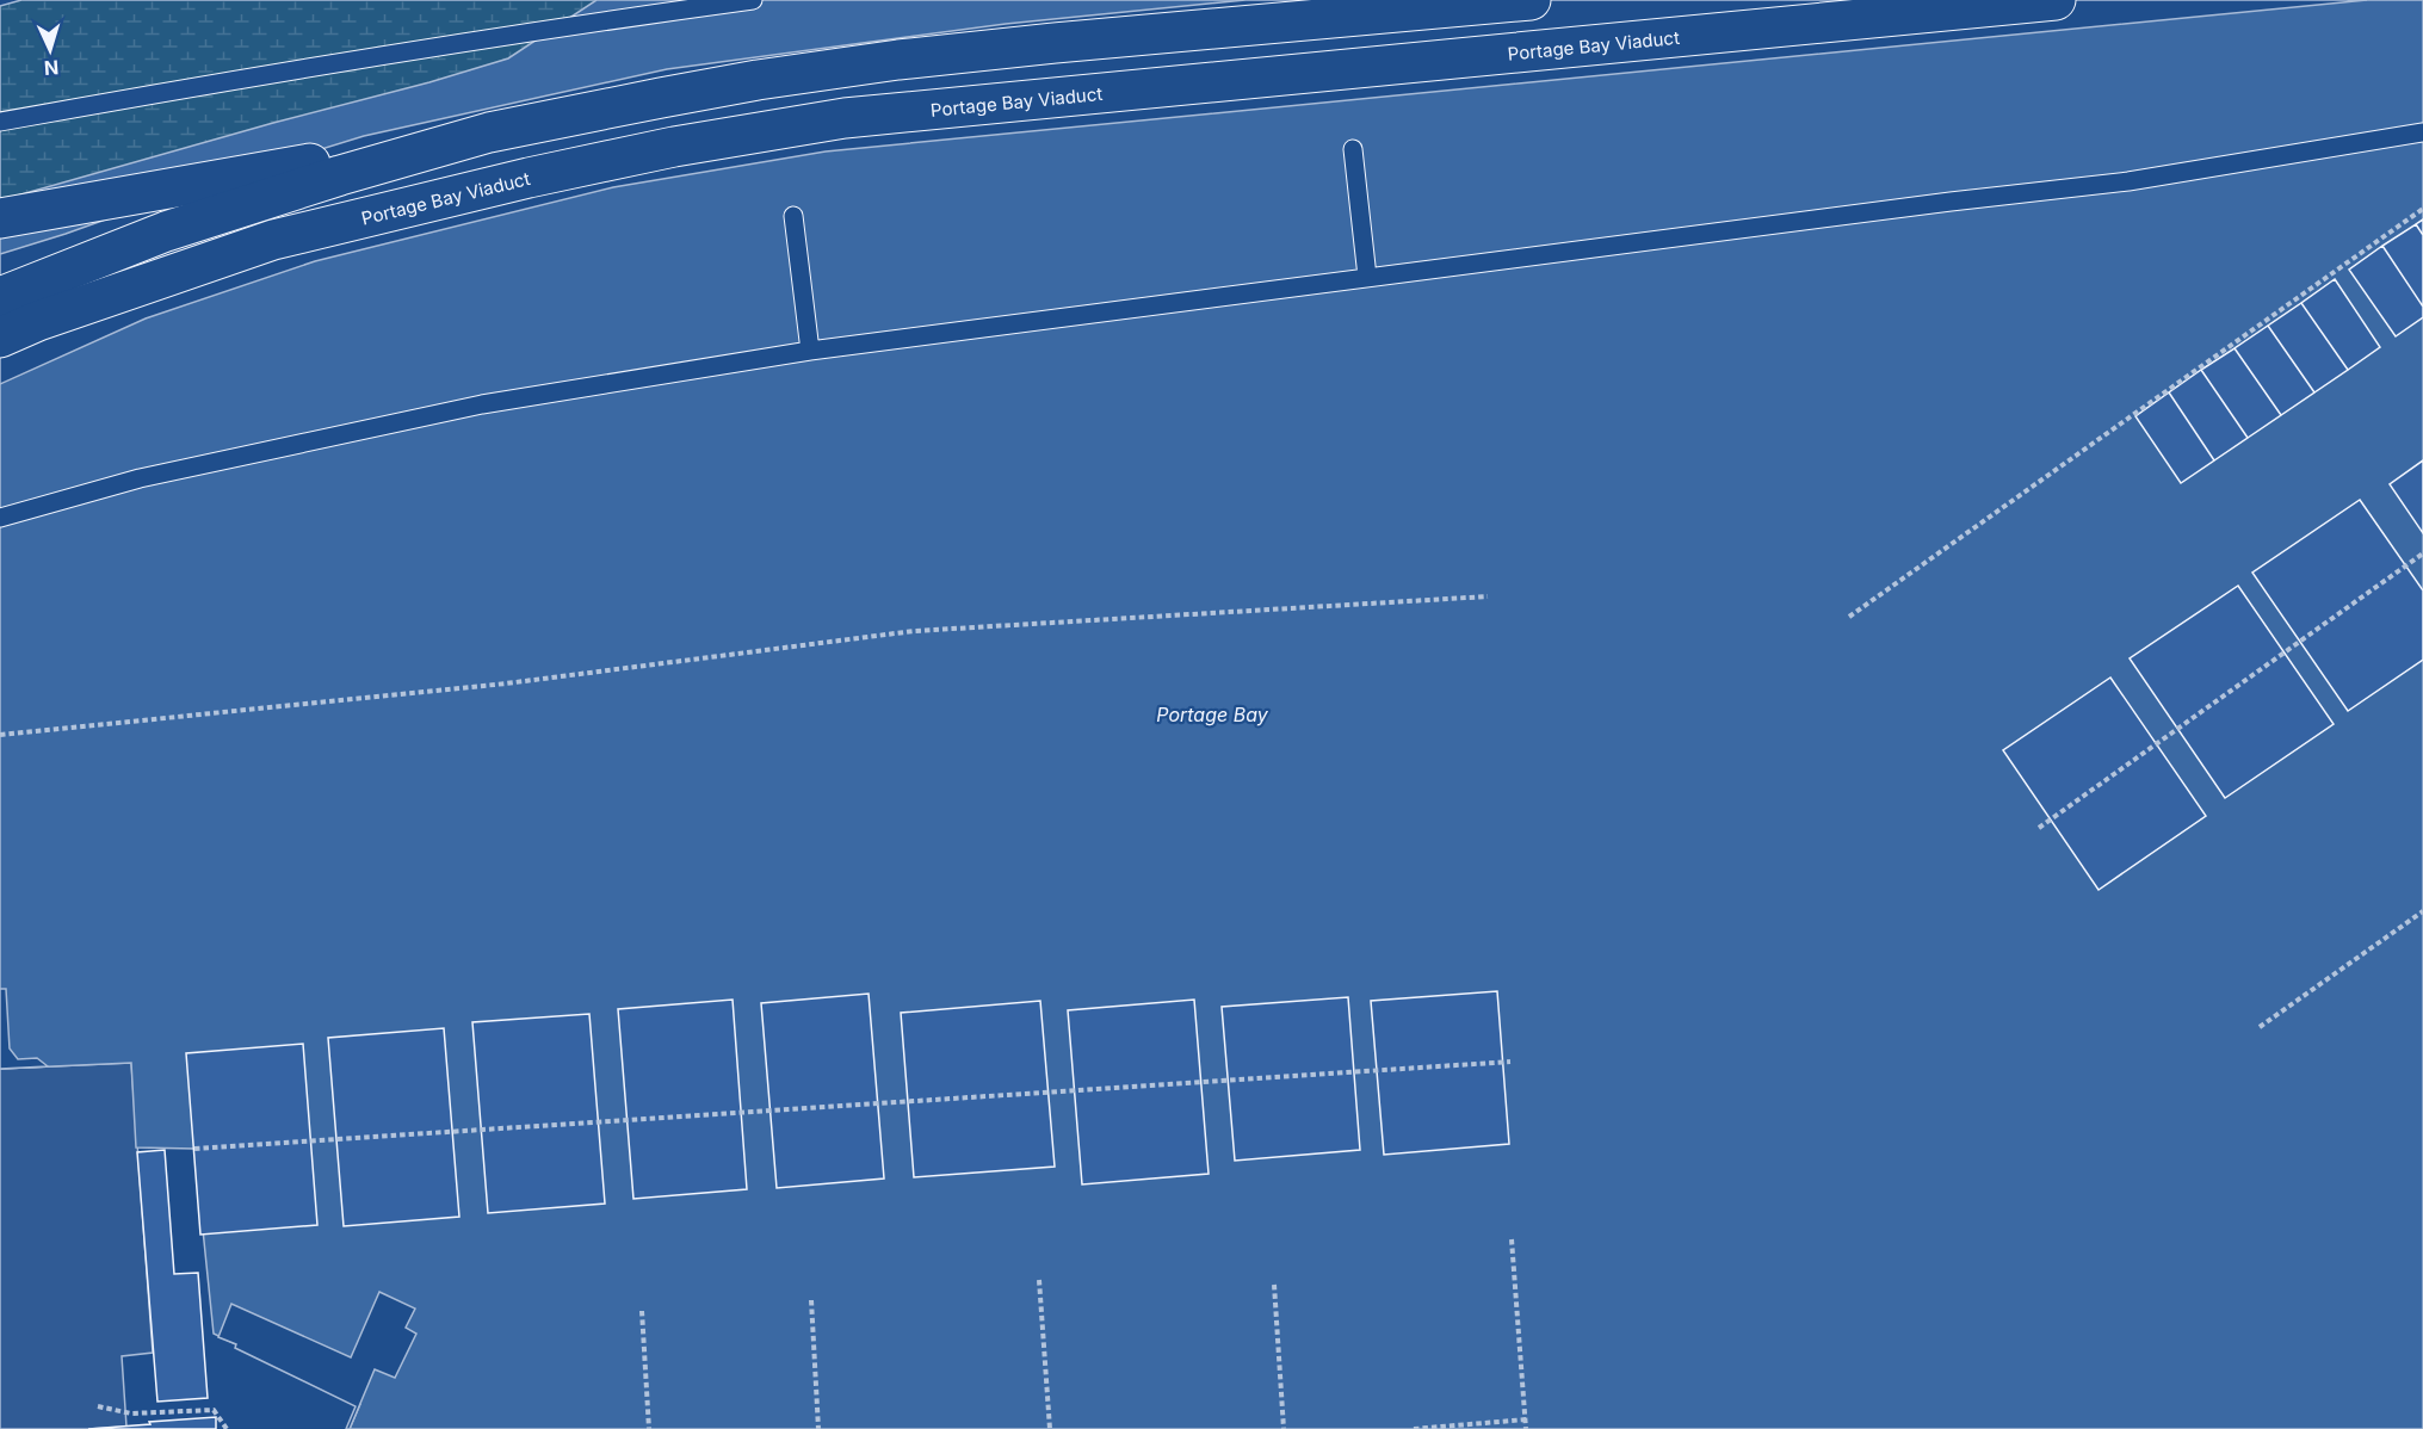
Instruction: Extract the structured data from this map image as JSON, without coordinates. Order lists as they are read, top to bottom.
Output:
{
  "streets": {
    "highway": ["Portage Bay Viaduct"]
  },
  "water": ["Portage Bay"],
  "north": "bottom"
}
